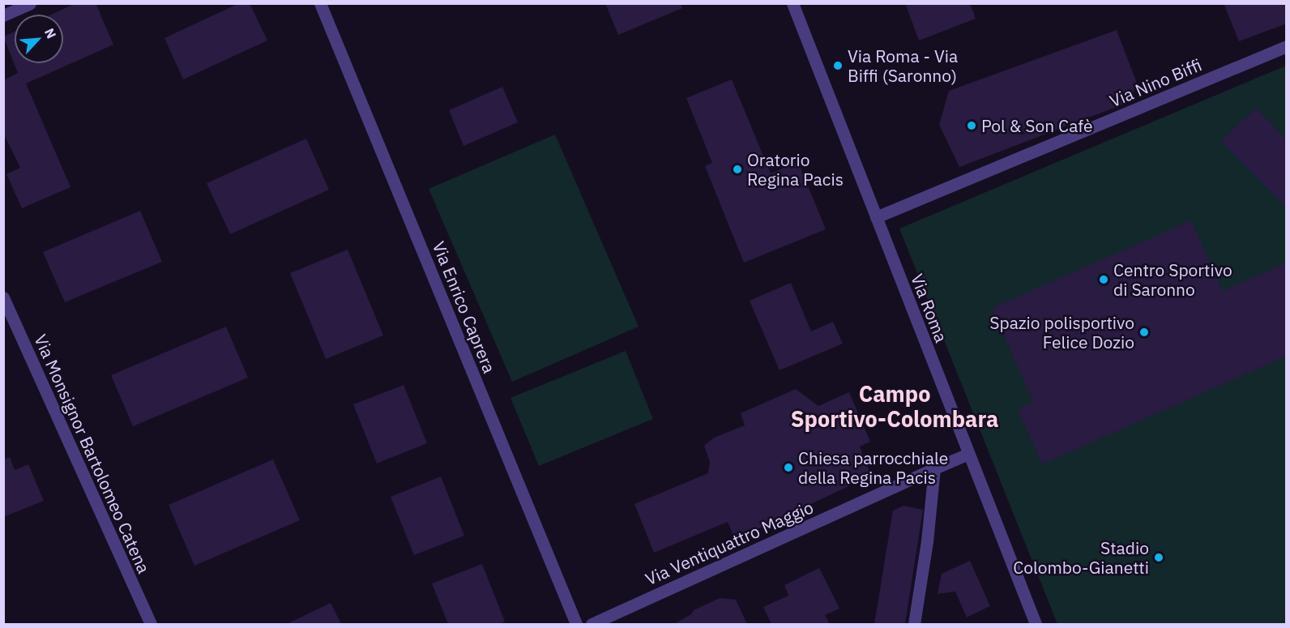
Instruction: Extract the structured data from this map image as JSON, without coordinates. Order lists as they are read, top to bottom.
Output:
{
  "streets": {
    "street": [
      "Via Nino Biffi",
      "Via Enrico Caprera",
      "Via Roma",
      "Via Monsignor Bartolomeo Catena",
      "Via Ventiquattro Maggio"
    ]
  },
  "crossings": [
    ["Via Nino Biffi", "Via Roma"],
    ["Via Roma", "Via Ventiquattro Maggio"]
  ],
  "districts": ["Campo Sportivo-Colombara"],
  "places": [
    "Via Roma - Via Biffi (Saronno)",
    "Pol & Son Cafè",
    "Oratorio Regina Pacis",
    "Centro Sportivo di Saronno",
    "Spazio polisportivo Felice Dozio",
    "Chiesa parrocchiale della Regina Pacis",
    "Stadio Colombo-Gianetti"
  ],
  "north": "top right"
}
